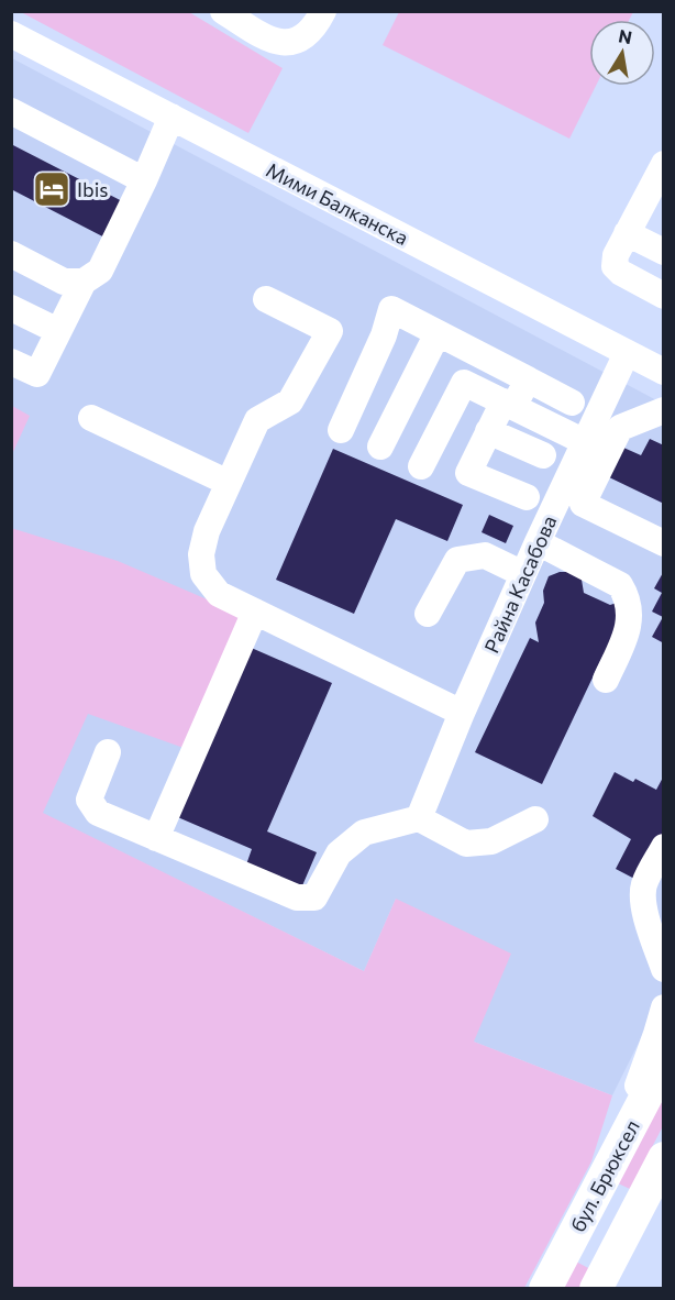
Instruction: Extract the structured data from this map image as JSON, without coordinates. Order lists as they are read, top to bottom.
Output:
{
  "streets": {
    "main road": ["бул. Брюксел"],
    "street": ["Мими Балканска", "Райна Касабова"]
  },
  "crossings": [
    ["Мими Балканска", "Райна Касабова"]
  ],
  "places": {
    "hotel": ["Ibis"]
  },
  "north": "top"
}
